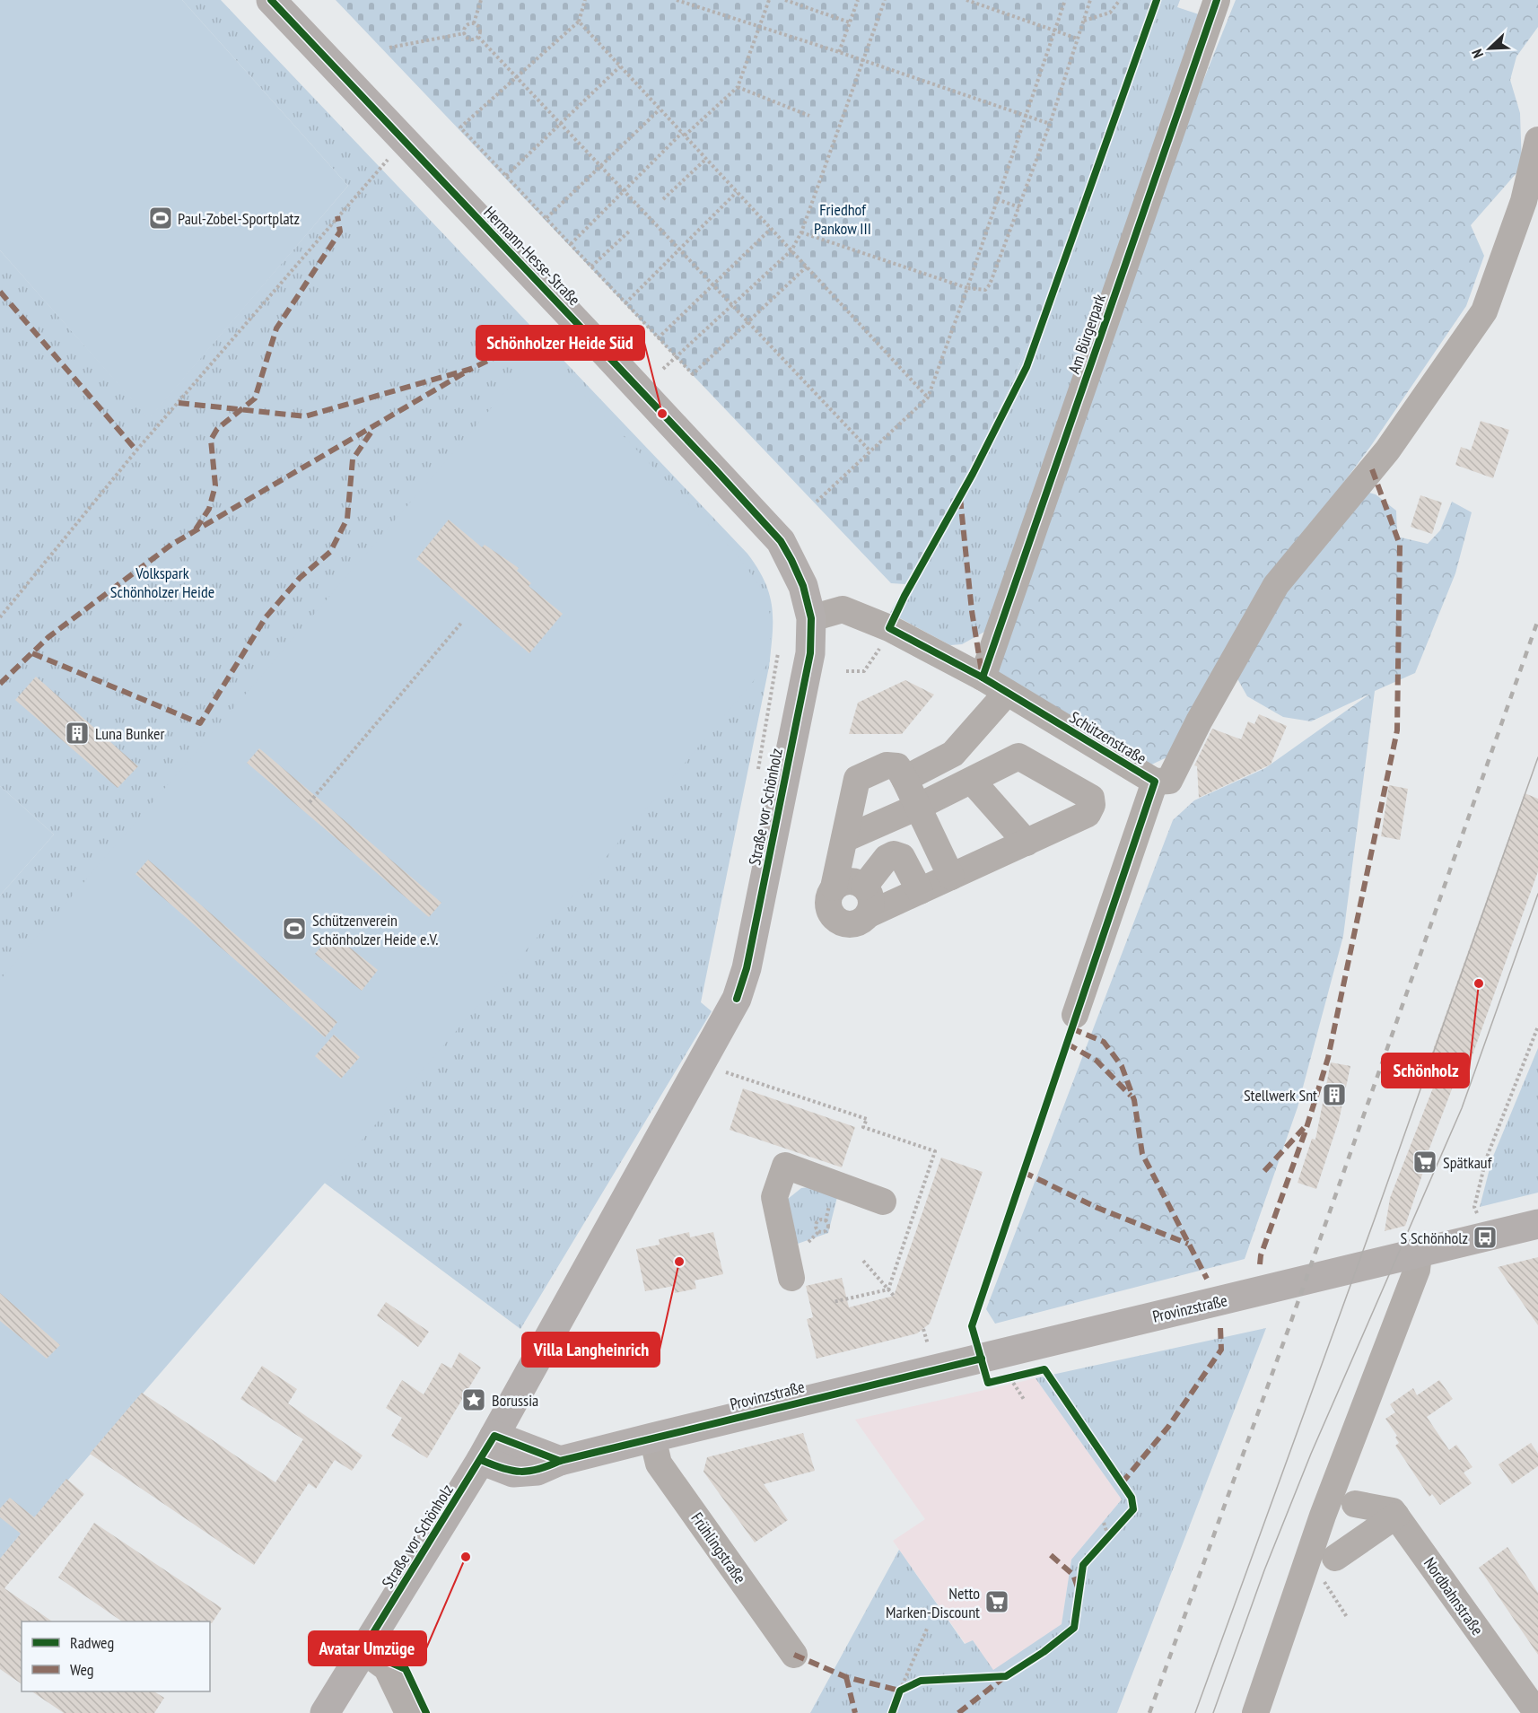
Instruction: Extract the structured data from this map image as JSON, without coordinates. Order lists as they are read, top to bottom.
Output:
{
  "streets": {
    "main road": ["Hermann-Hesse-Straße", "Straße vor Schönholz", "Provinzstraße"],
    "street": [
      "Am Bürgerpark",
      "Schützenstraße",
      "Frühlingstraße",
      "Nordbahnstraße"
    ]
  },
  "crossings": [
    ["Hermann-Hesse-Straße", "Schützenstraße"],
    ["Hermann-Hesse-Straße", "Straße vor Schönholz"],
    ["Am Bürgerpark", "Schützenstraße"],
    ["Schützenstraße", "Straße vor Schönholz"],
    ["Straße vor Schönholz", "Provinzstraße"],
    ["Provinzstraße", "Frühlingstraße"]
  ],
  "parks": ["Friedhof Pankow III", "Volkspark Schönholzer Heide"],
  "places": {
    "sports": ["Paul-Zobel-Sportplatz", "Schützenverein Schönholzer Heide e.V."],
    "other": [
      "Schönholzer Heide Süd",
      "Schönholz",
      "Villa Langheinrich",
      "Avatar Umzüge"
    ],
    "building": ["Luna Bunker", "Stellwerk Snt"],
    "supermarket": ["Spätkauf", "Netto Marken-Discount"],
    "bus stop": ["S Schönholz"],
    "place": ["Borussia"]
  },
  "legend": ["Radweg", "Weg"],
  "north": "bottom left"
}
